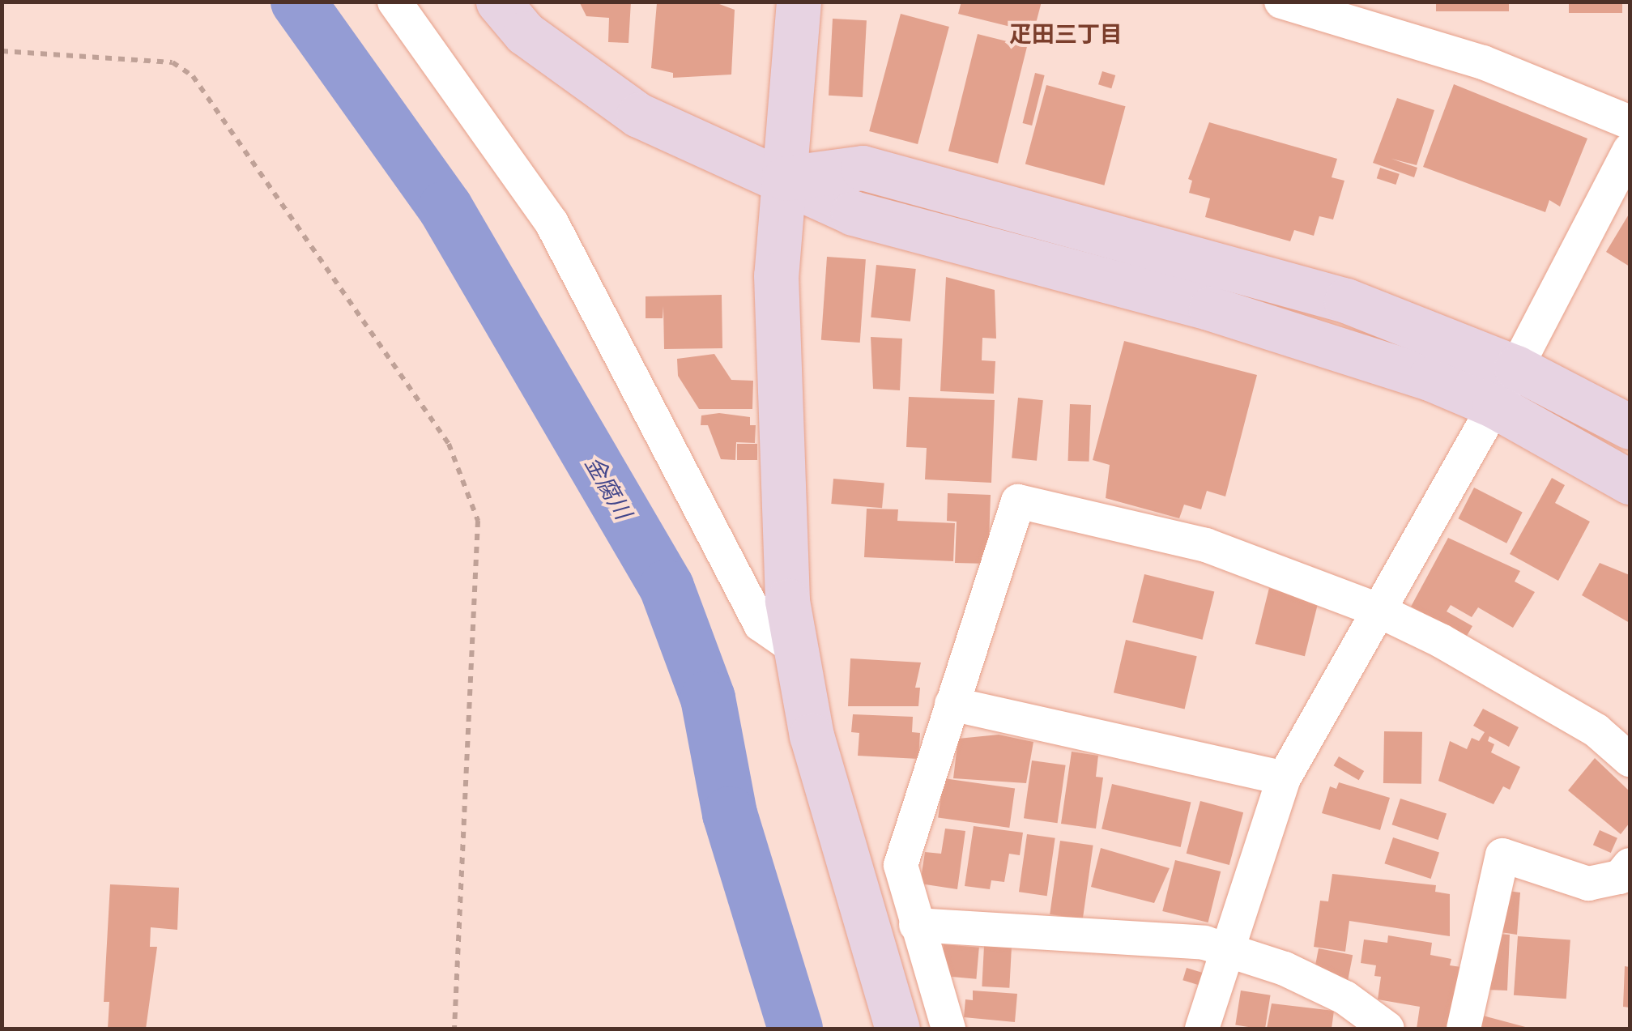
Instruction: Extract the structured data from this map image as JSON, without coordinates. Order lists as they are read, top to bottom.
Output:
{
  "districts": ["疋田三丁目"],
  "water": ["金腐川"]
}
